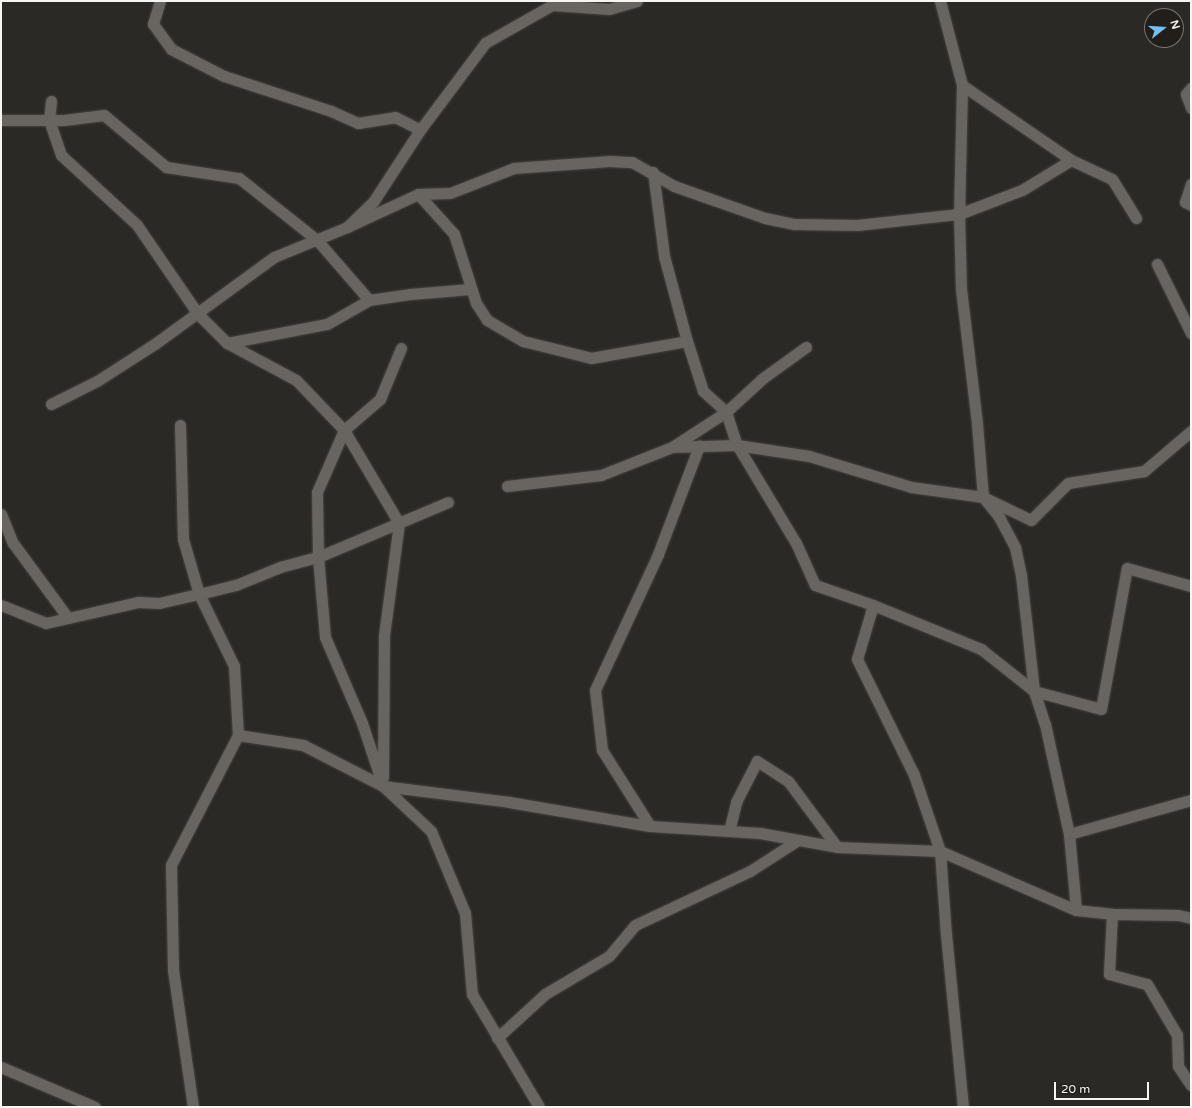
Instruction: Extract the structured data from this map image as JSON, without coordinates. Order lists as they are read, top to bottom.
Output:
{
  "scale_bar": "20 m",
  "north": "right"
}
